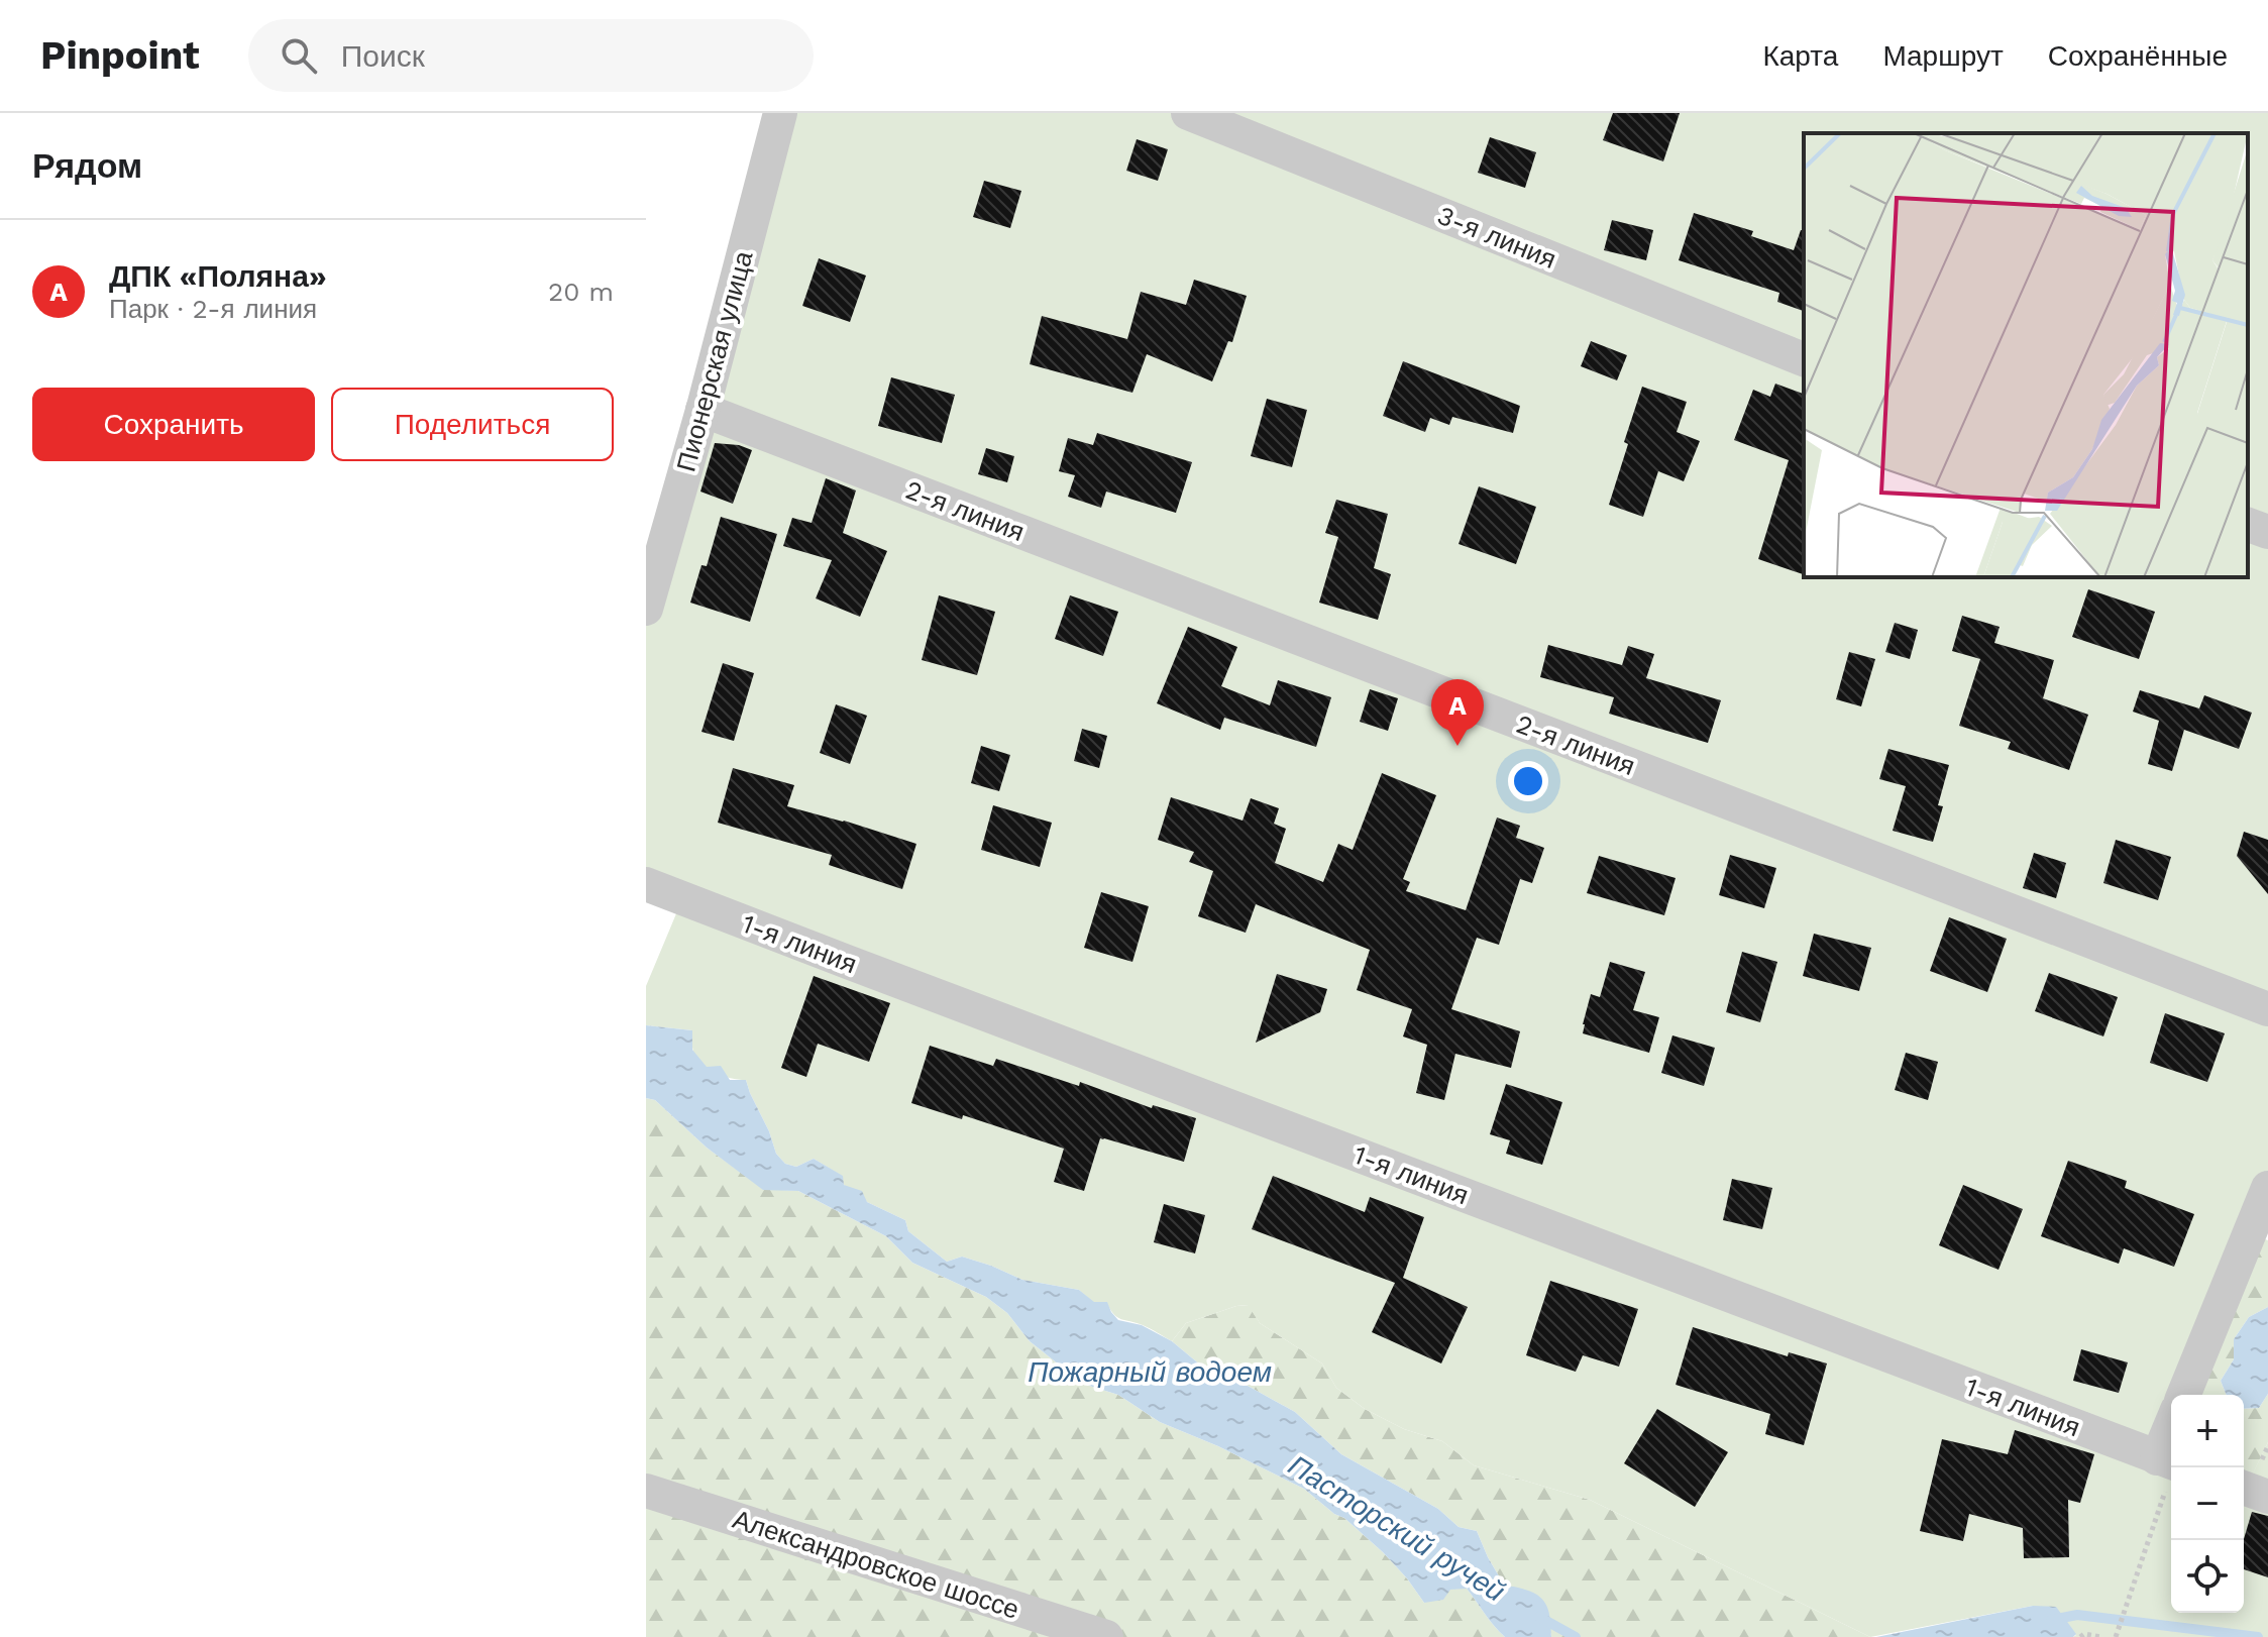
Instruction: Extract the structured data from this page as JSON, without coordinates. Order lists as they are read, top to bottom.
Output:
{
  "streets": {
    "street": [
      "3-я линия",
      "Пионерская улица",
      "2-я линия",
      "1-я линия",
      "Александровское шоссе"
    ]
  },
  "crossings": [
    ["Пионерская улица", "2-я линия"]
  ],
  "water": ["Пожарный водоем", "Пасторский ручей"],
  "page": {
    "header": "Pinpoint",
    "search": "Поиск",
    "nav": ["Карта", "Маршрут", "Сохранённые"],
    "heading": "Рядом",
    "list": [
      {
        "mark": "A",
        "name": "ДПК «Поляна»",
        "note": "Парк · 2-я линия",
        "value": "20 m"
      }
    ],
    "buttons": ["Сохранить", "Поделиться"],
    "pins": "A",
    "map_buttons": ["+", "−"]
  }
}
